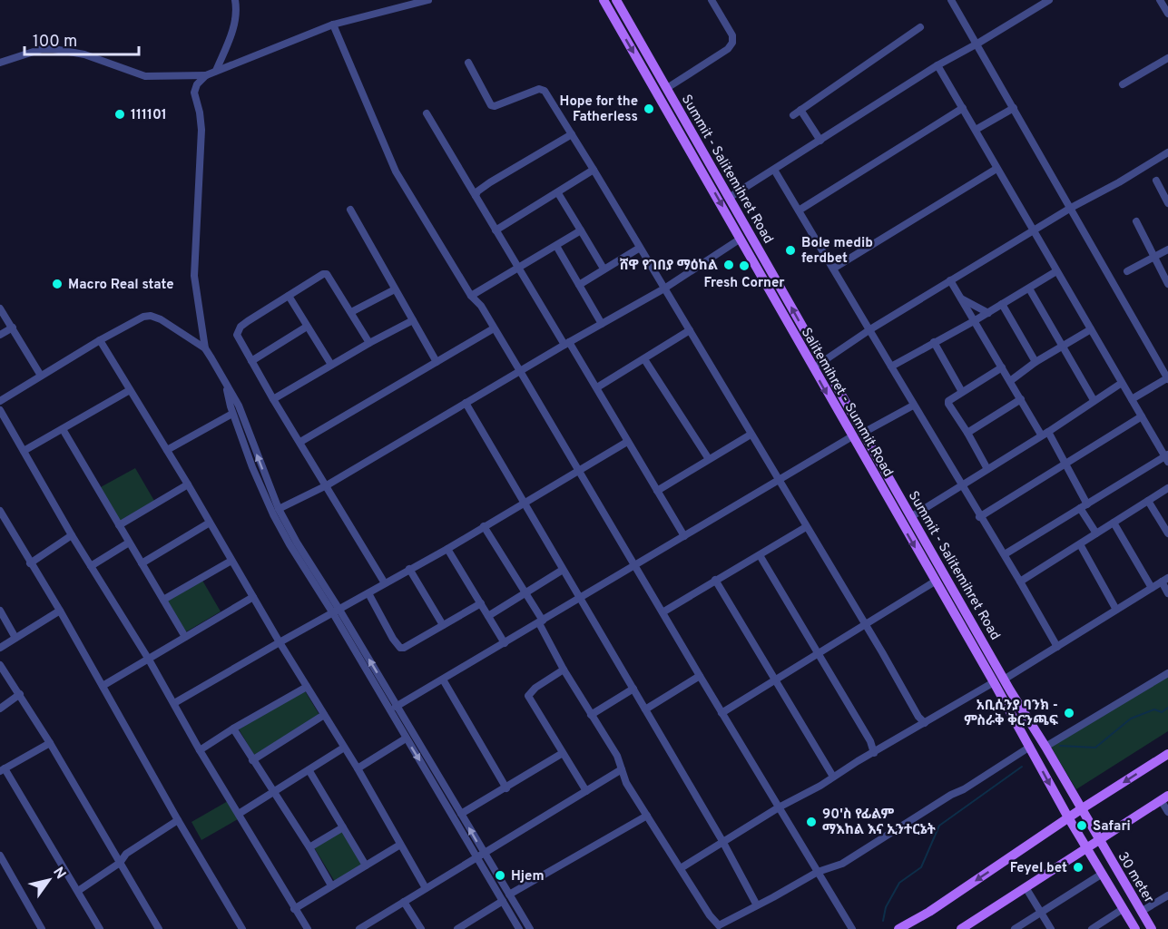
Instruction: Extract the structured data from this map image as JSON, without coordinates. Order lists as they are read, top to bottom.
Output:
{
  "streets": {
    "main road": ["Summit - Salitemihret Road", "Salitemihret - Summit Road", "30 meter"]
  },
  "crossings": [
    ["Summit - Salitemihret Road", "30 meter"]
  ],
  "one_way": ["Salitemihret - Summit Road"],
  "places": [
    "Hope for the Fatherless",
    "111101",
    "Bole medib ferdbet",
    "ሸዋ የገበያ ማዕከል",
    "Fresh Corner",
    "Macro Real state",
    "አቢሲንያ ባንክ - ምስራቅ ቅርንጫፍ",
    "90'ስ የፊልም ማእከል እና ኢንተርኔት",
    "Safari",
    "Feyel bet",
    "Hjem"
  ],
  "scale_bar": "100 m",
  "north": "top right"
}
